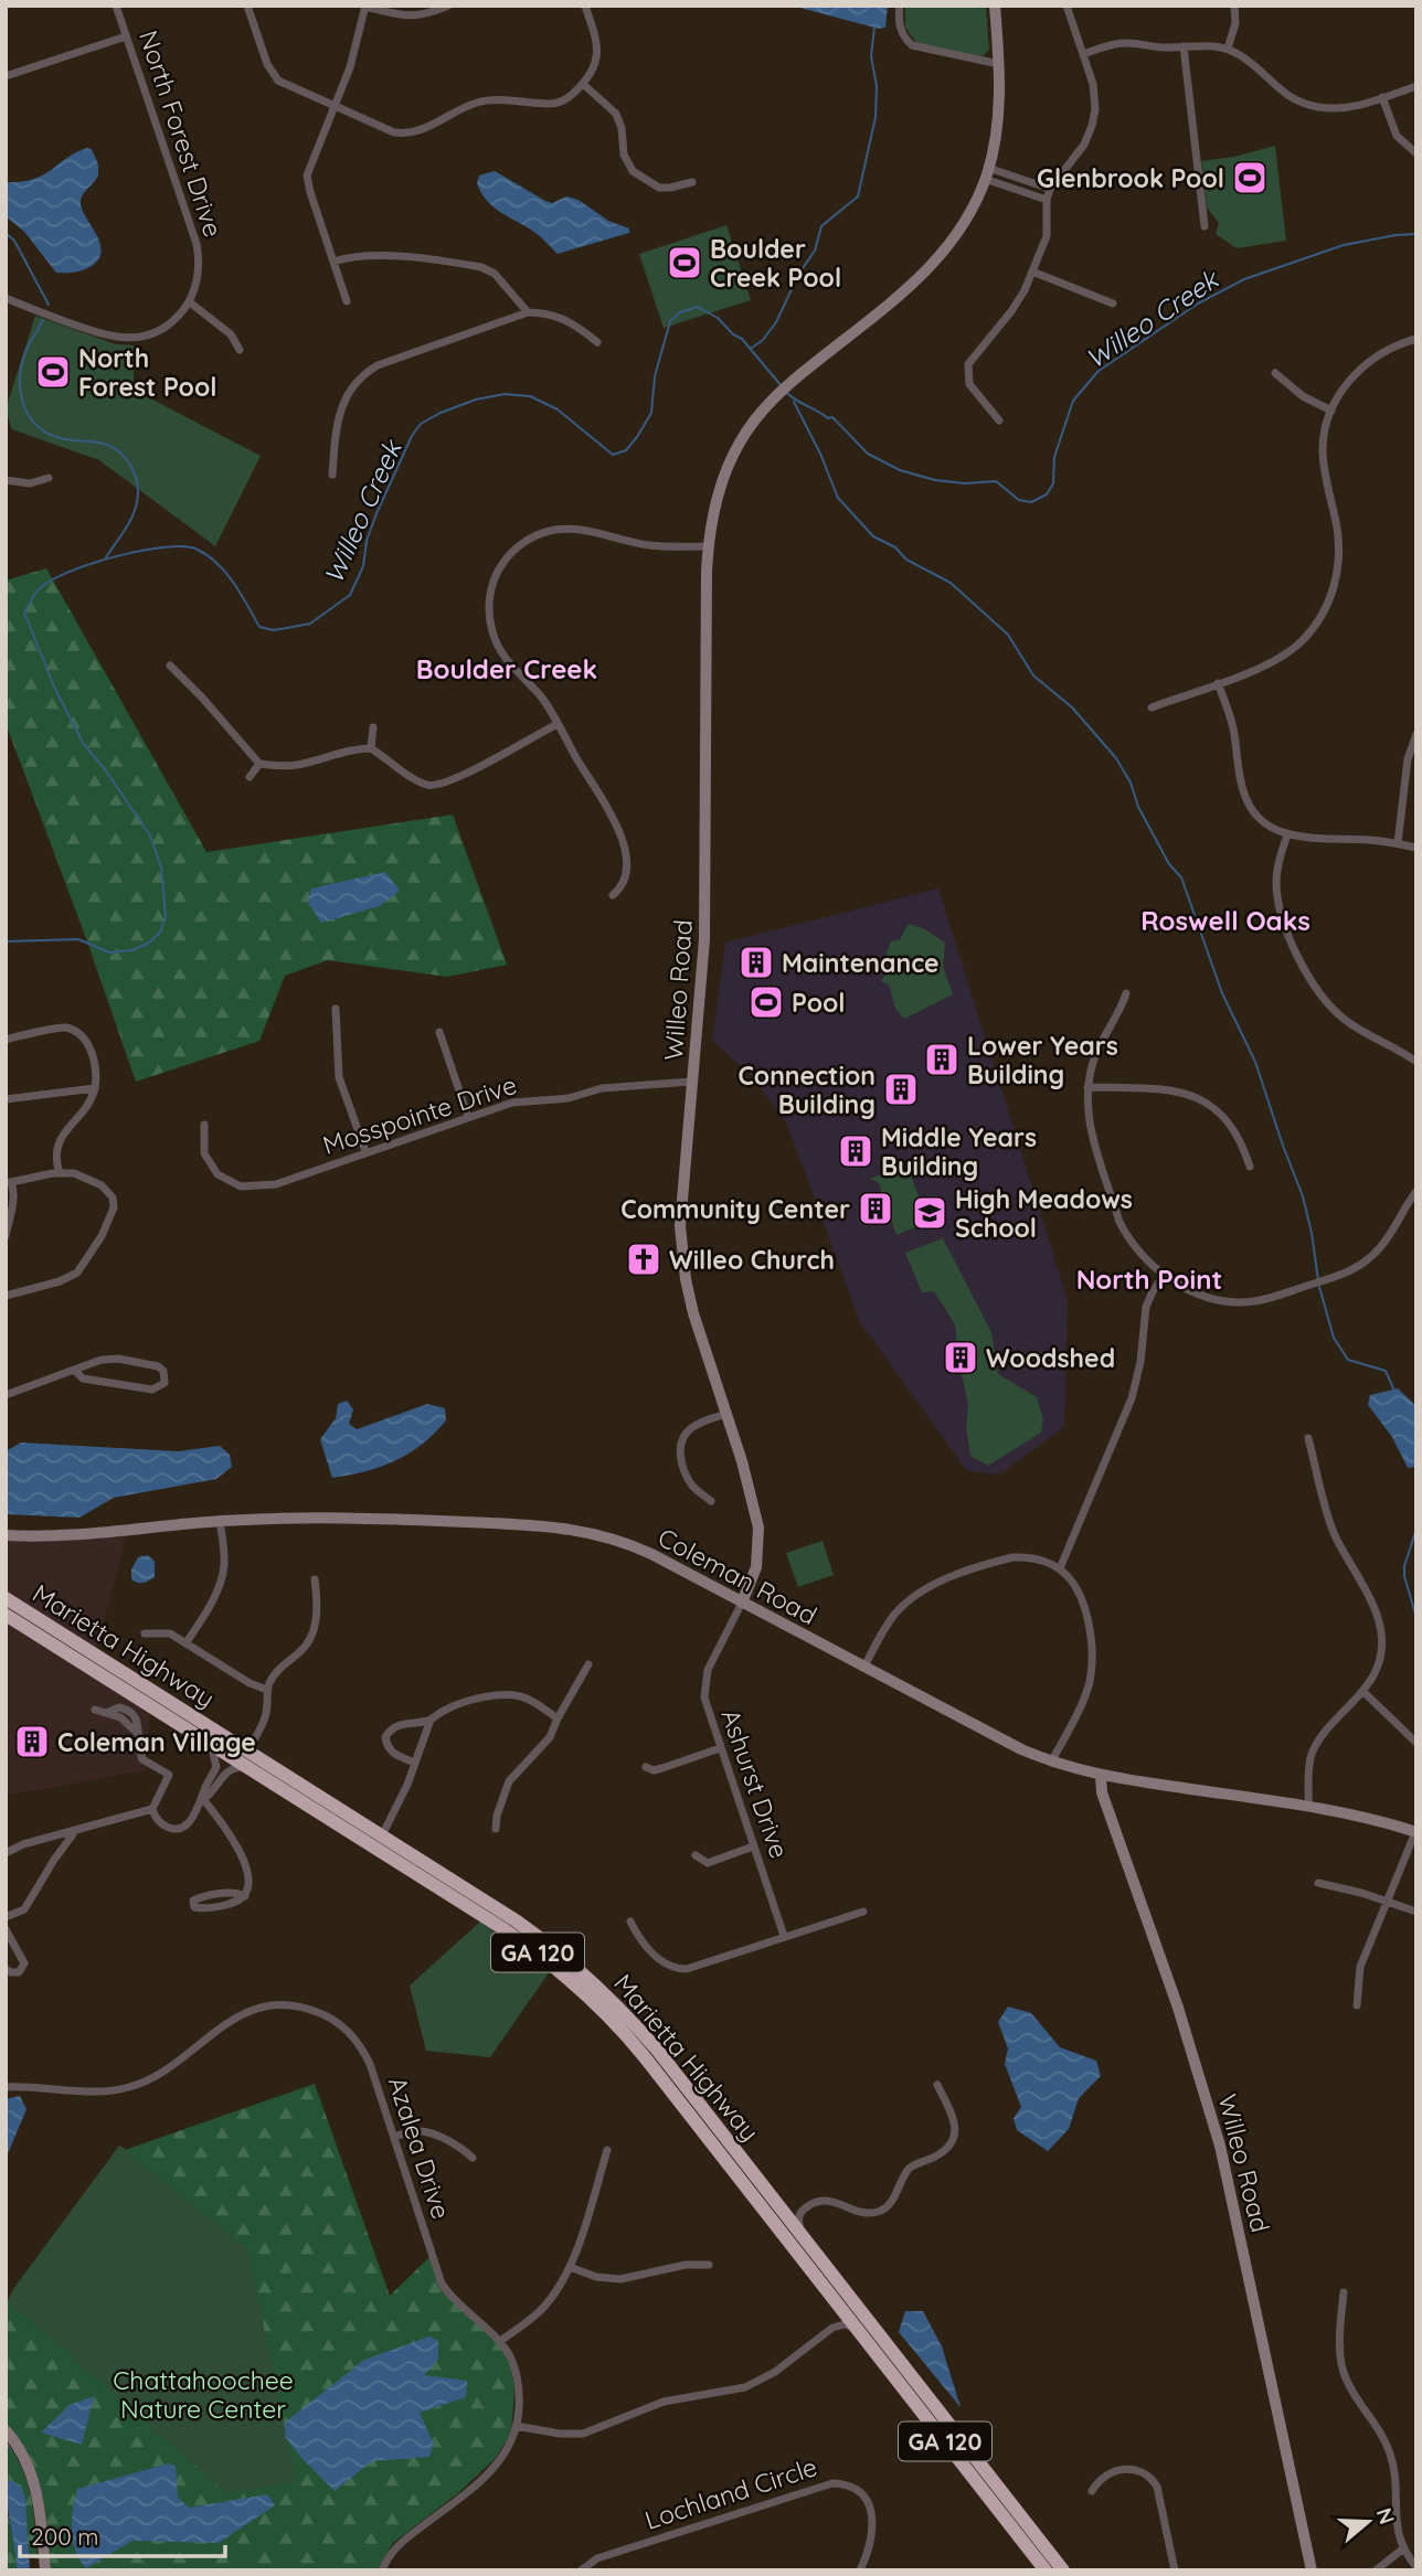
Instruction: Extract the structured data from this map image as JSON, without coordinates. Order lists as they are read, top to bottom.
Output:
{
  "streets": {
    "highway": ["Marietta Highway", "GA 120"],
    "street": [
      "North Forest Drive",
      "Willeo Road",
      "Mosspointe Drive",
      "Coleman Road",
      "Ashurst Drive",
      "Azalea Drive",
      "Lochland Circle"
    ]
  },
  "crossings": [
    ["Willeo Road", "Mosspointe Drive"],
    ["Willeo Road", "Coleman Road"],
    ["Willeo Road", "Ashurst Drive"],
    ["Coleman Road", "Ashurst Drive"]
  ],
  "districts": ["Boulder Creek", "Roswell Oaks", "North Point"],
  "water": ["Willeo Creek"],
  "parks": ["Chattahoochee Nature Center"],
  "places": {
    "sports": [
      "Glenbrook Pool",
      "Boulder Creek Pool",
      "North Forest Pool",
      "Pool"
    ],
    "building": [
      "Maintenance",
      "Lower Years Building",
      "Connection Building",
      "Middle Years Building",
      "Community Center",
      "Woodshed",
      "Coleman Village"
    ],
    "school or university": ["High Meadows School"],
    "church": ["Willeo Church"]
  },
  "scale_bar": "200 m",
  "north": "right"
}
